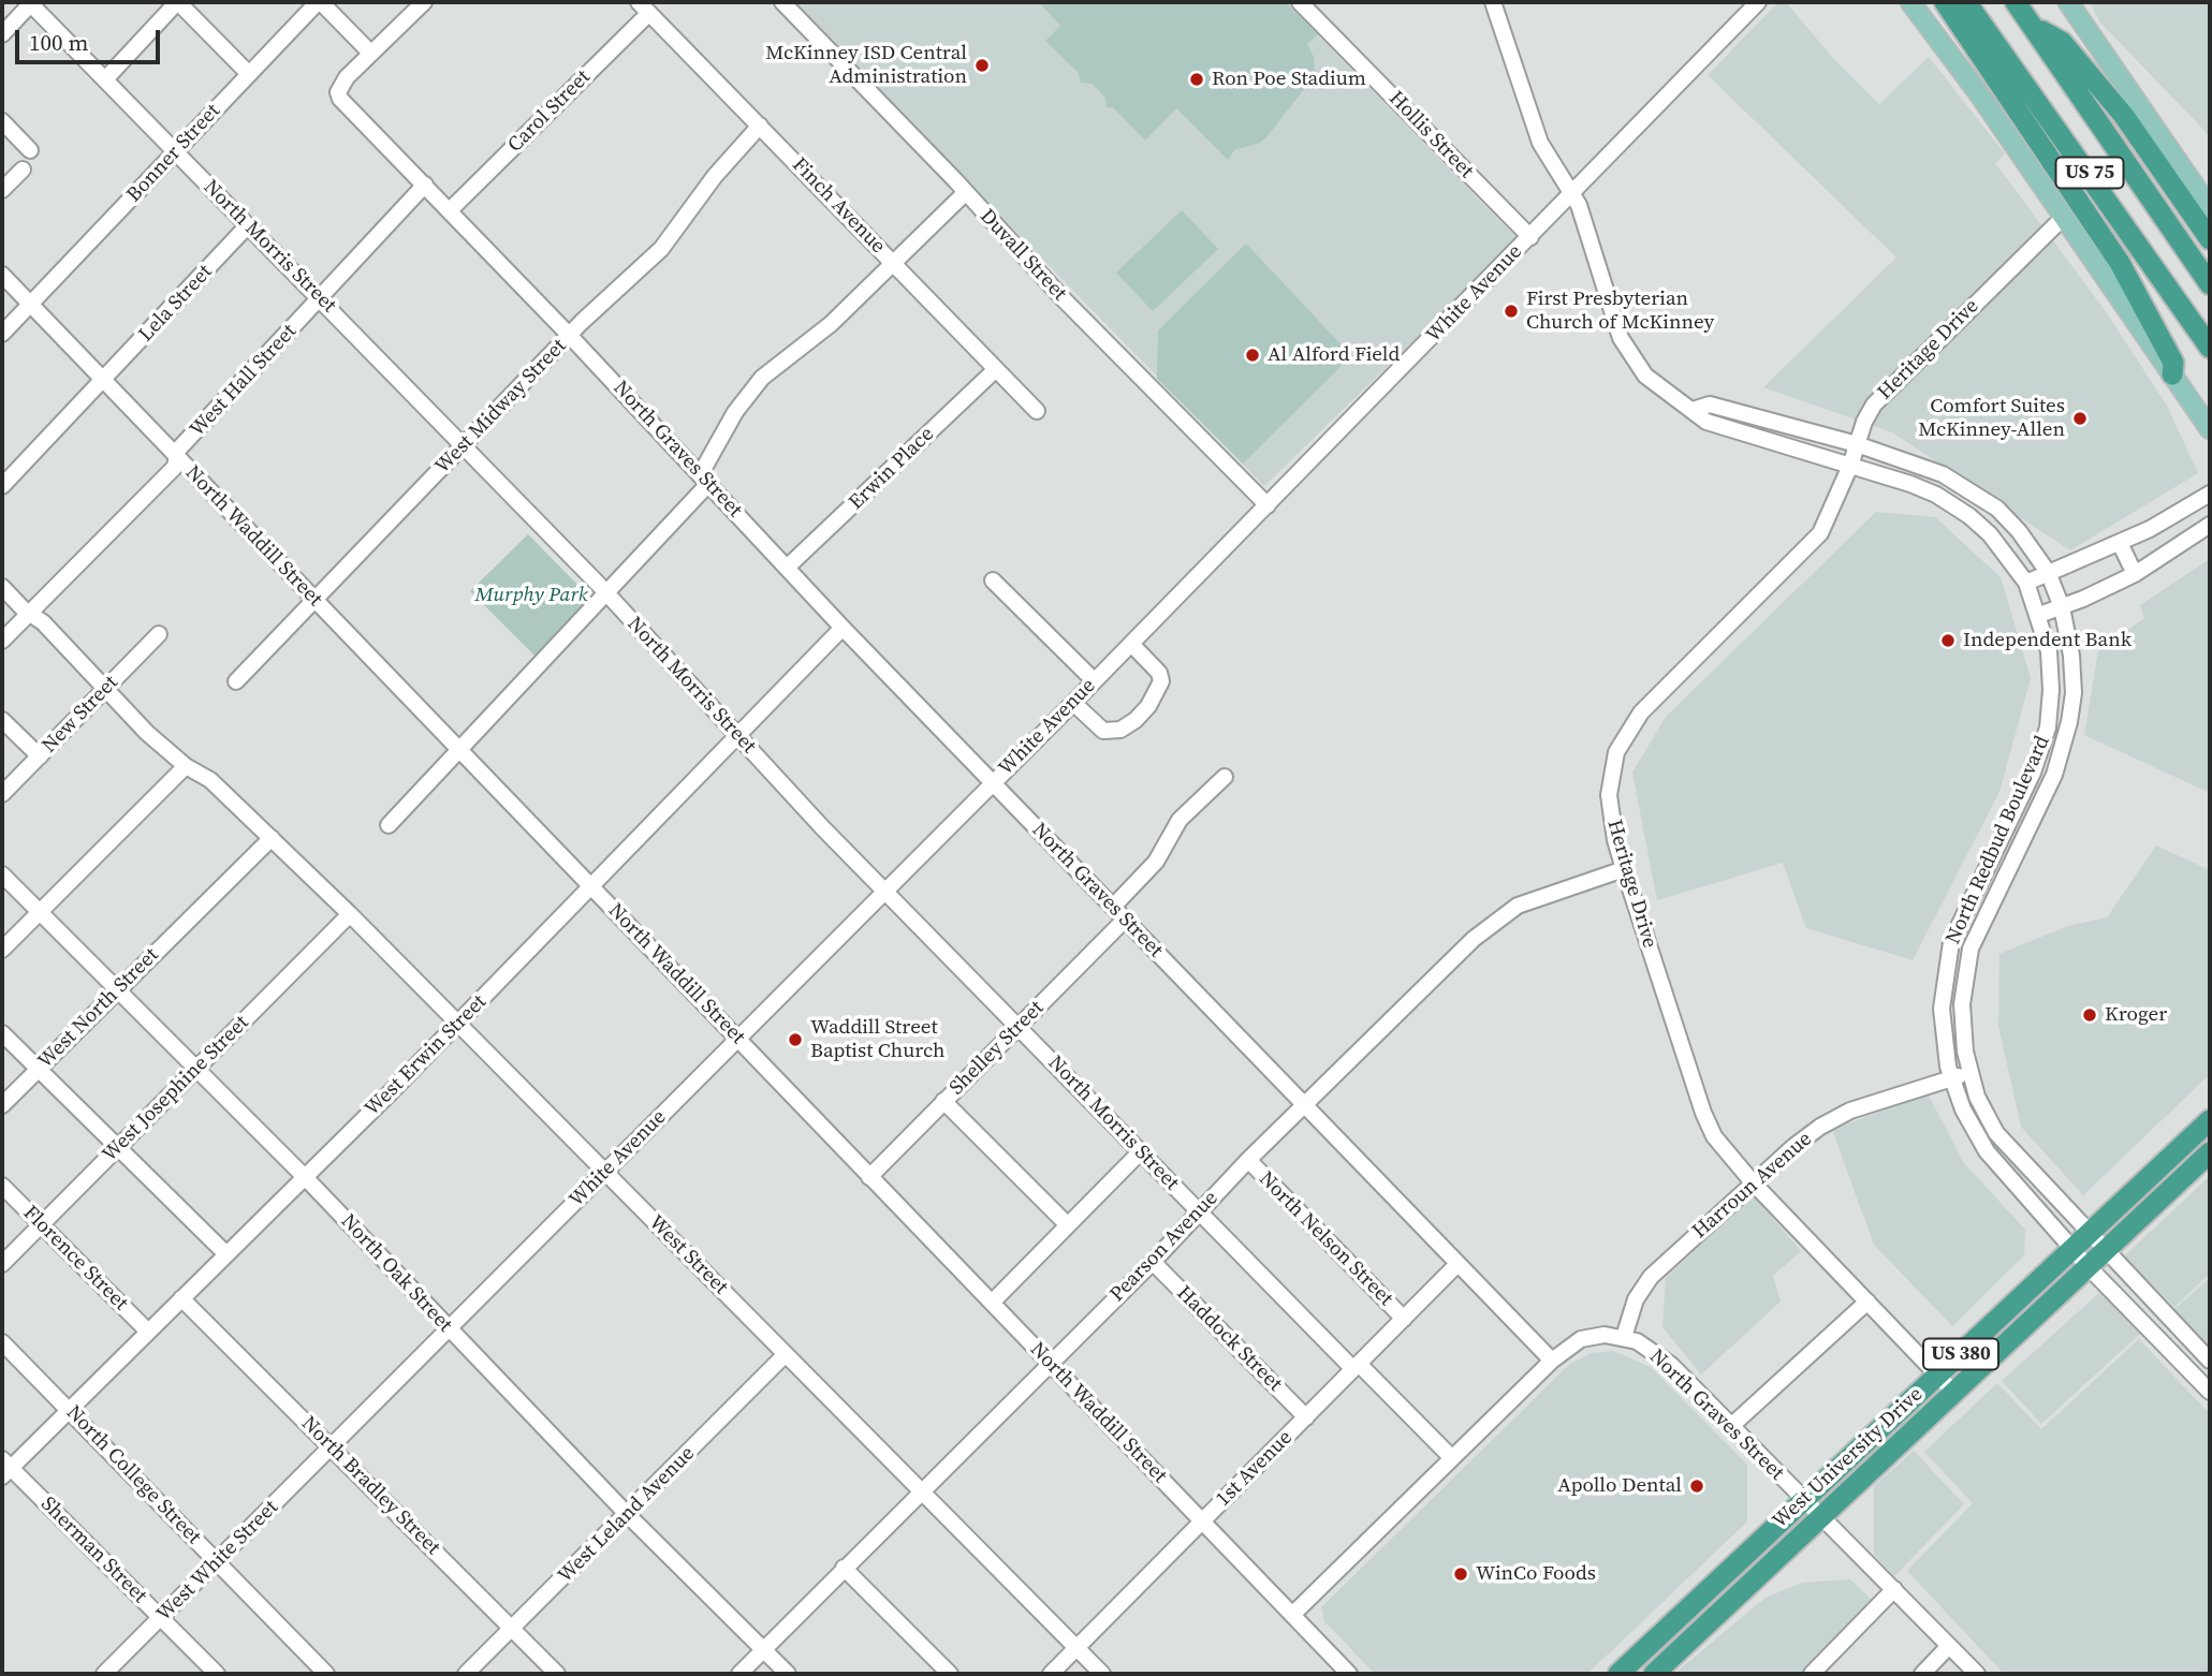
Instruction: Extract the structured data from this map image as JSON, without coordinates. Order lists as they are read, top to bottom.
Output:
{
  "streets": {
    "highway": ["US 75", "US 380", "West University Drive"],
    "street": [
      "Carol Street",
      "Hollis Street",
      "Bonner Street",
      "Finch Avenue",
      "North Morris Street",
      "Duvall Street",
      "White Avenue",
      "Lela Street",
      "Heritage Drive",
      "West Hall Street",
      "West Midway Street",
      "North Graves Street",
      "Erwin Place",
      "North Waddill Street",
      "New Street",
      "North Redbud Boulevard",
      "West North Street",
      "Shelley Street",
      "West Erwin Street",
      "West Josephine Street",
      "Harroun Avenue",
      "North Nelson Street",
      "Pearson Avenue",
      "West Street",
      "Florence Street",
      "North Oak Street",
      "Haddock Street",
      "1st Avenue",
      "North College Street",
      "North Bradley Street",
      "West Leland Avenue",
      "Sherman Street",
      "West White Street"
    ]
  },
  "crossings": [
    ["Carol Street", "Finch Avenue"],
    ["Carol Street", "North Graves Street"],
    ["Hollis Street", "White Avenue"],
    ["Bonner Street", "North Morris Street"],
    ["Bonner Street", "North Waddill Street"],
    ["Finch Avenue", "West Midway Street"],
    ["Finch Avenue", "Erwin Place"],
    ["North Morris Street", "White Avenue"],
    ["North Morris Street", "Lela Street"],
    ["North Morris Street", "West Hall Street"],
    ["North Morris Street", "West Midway Street"],
    ["North Morris Street", "Shelley Street"],
    ["North Morris Street", "West Erwin Street"],
    ["North Morris Street", "Pearson Avenue"],
    ["North Morris Street", "1st Avenue"],
    ["Duvall Street", "White Avenue"],
    ["White Avenue", "North Graves Street"],
    ["White Avenue", "North Waddill Street"],
    ["White Avenue", "North Redbud Boulevard"],
    ["White Avenue", "West Street"],
    ["White Avenue", "North Oak Street"],
    ["White Avenue", "North Bradley Street"],
    ["White Avenue", "West White Street"],
    ["Lela Street", "North Waddill Street"],
    ["Heritage Drive", "North Redbud Boulevard"],
    ["Heritage Drive", "Harroun Avenue"],
    ["Heritage Drive", "Pearson Avenue"],
    ["Heritage Drive", "West University Drive"],
    ["West Hall Street", "North Graves Street"],
    ["West Hall Street", "North Waddill Street"],
    ["West Hall Street", "West Street"],
    ["West Midway Street", "North Graves Street"],
    ["West Midway Street", "North Waddill Street"],
    ["North Graves Street", "Erwin Place"],
    ["North Graves Street", "Shelley Street"],
    ["North Graves Street", "West Erwin Street"],
    ["North Graves Street", "Harroun Avenue"],
    ["North Graves Street", "Pearson Avenue"],
    ["North Graves Street", "West University Drive"],
    ["North Graves Street", "1st Avenue"],
    ["North Waddill Street", "Shelley Street"],
    ["North Waddill Street", "West Erwin Street"],
    ["North Waddill Street", "Pearson Avenue"],
    ["North Waddill Street", "1st Avenue"],
    ["New Street", "West Street"],
    ["North Redbud Boulevard", "Harroun Avenue"],
    ["North Redbud Boulevard", "West University Drive"],
    ["West North Street", "West Street"],
    ["West North Street", "North Oak Street"],
    ["West Erwin Street", "West Street"],
    ["West Erwin Street", "Florence Street"],
    ["West Erwin Street", "North Oak Street"],
    ["West Erwin Street", "North College Street"],
    ["West Erwin Street", "North Bradley Street"],
    ["West Erwin Street", "Sherman Street"],
    ["West Josephine Street", "West Street"],
    ["West Josephine Street", "Florence Street"],
    ["West Josephine Street", "North Oak Street"],
    ["North Nelson Street", "Pearson Avenue"],
    ["North Nelson Street", "1st Avenue"],
    ["Pearson Avenue", "West Street"],
    ["Pearson Avenue", "North Oak Street"],
    ["Pearson Avenue", "Haddock Street"],
    ["West Street", "1st Avenue"],
    ["West Street", "West Leland Avenue"],
    ["North Oak Street", "West Leland Avenue"],
    ["Haddock Street", "1st Avenue"],
    ["North College Street", "West White Street"],
    ["North Bradley Street", "West Leland Avenue"],
    ["North Bradley Street", "West White Street"],
    ["Sherman Street", "West White Street"]
  ],
  "parks": ["Murphy Park"],
  "places": [
    "McKinney ISD Central Administration",
    "Ron Poe Stadium",
    "First Presbyterian Church of McKinney",
    "Al Alford Field",
    "Comfort Suites McKinney-Allen",
    "Independent Bank",
    "Kroger",
    "Waddill Street Baptist Church",
    "Apollo Dental",
    "WinCo Foods"
  ],
  "scale_bar": "100 m"
}
